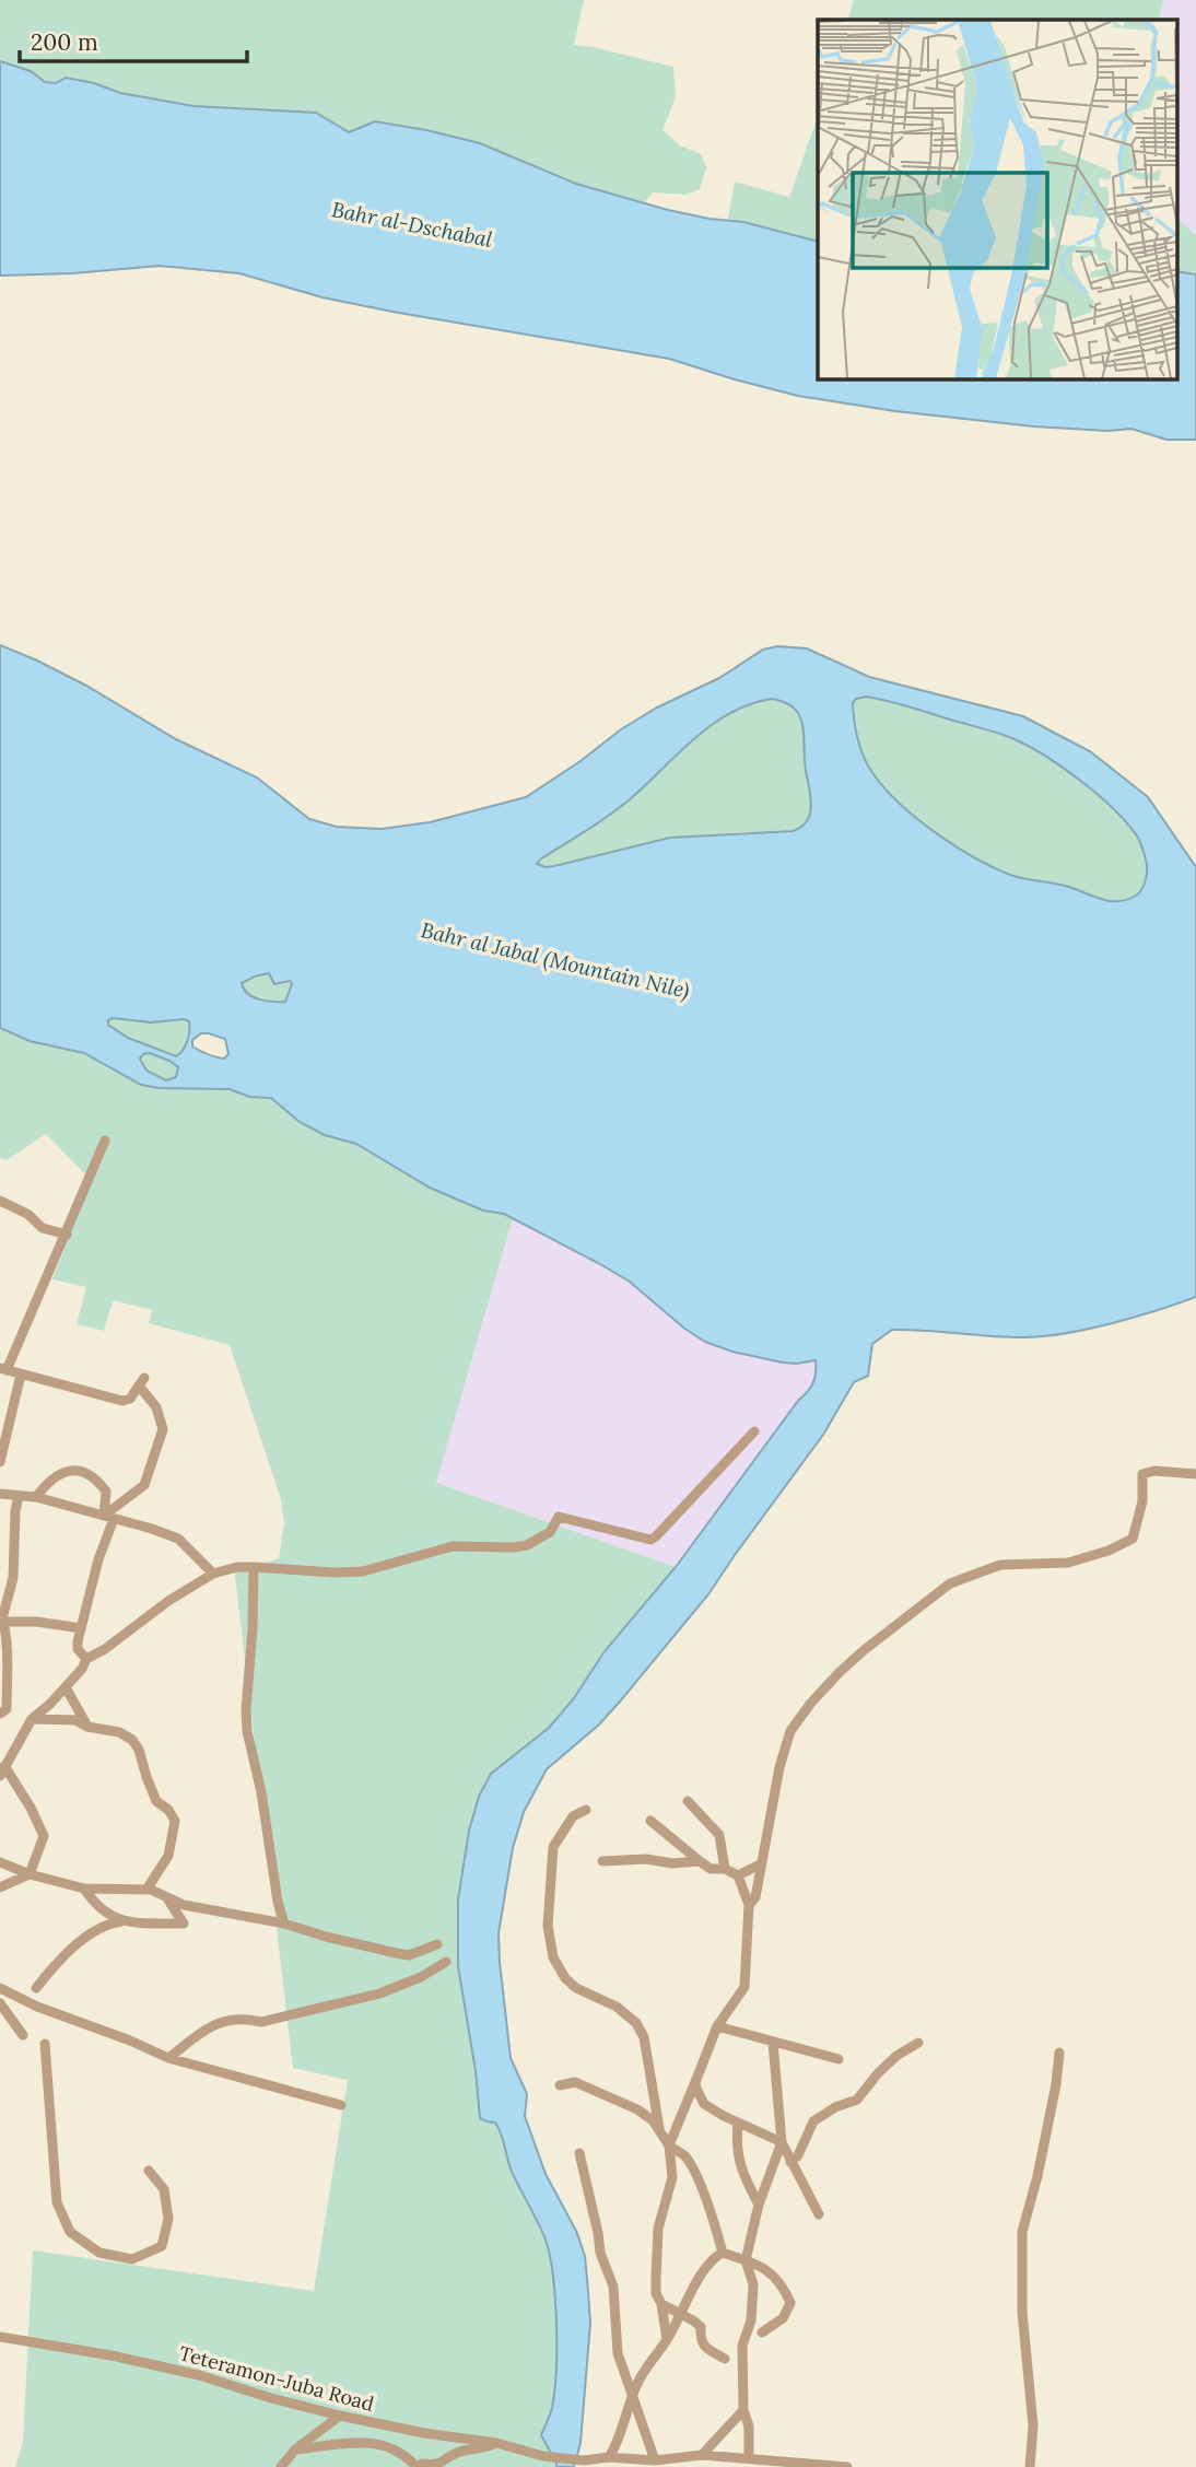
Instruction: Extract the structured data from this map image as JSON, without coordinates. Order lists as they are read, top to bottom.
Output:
{
  "streets": {
    "street": ["Teteramon-Juba Road"]
  },
  "water": ["Bahr al-Dschabal", "Bahr al Jabal (Mountain Nile)"],
  "scale_bar": "200 m"
}
